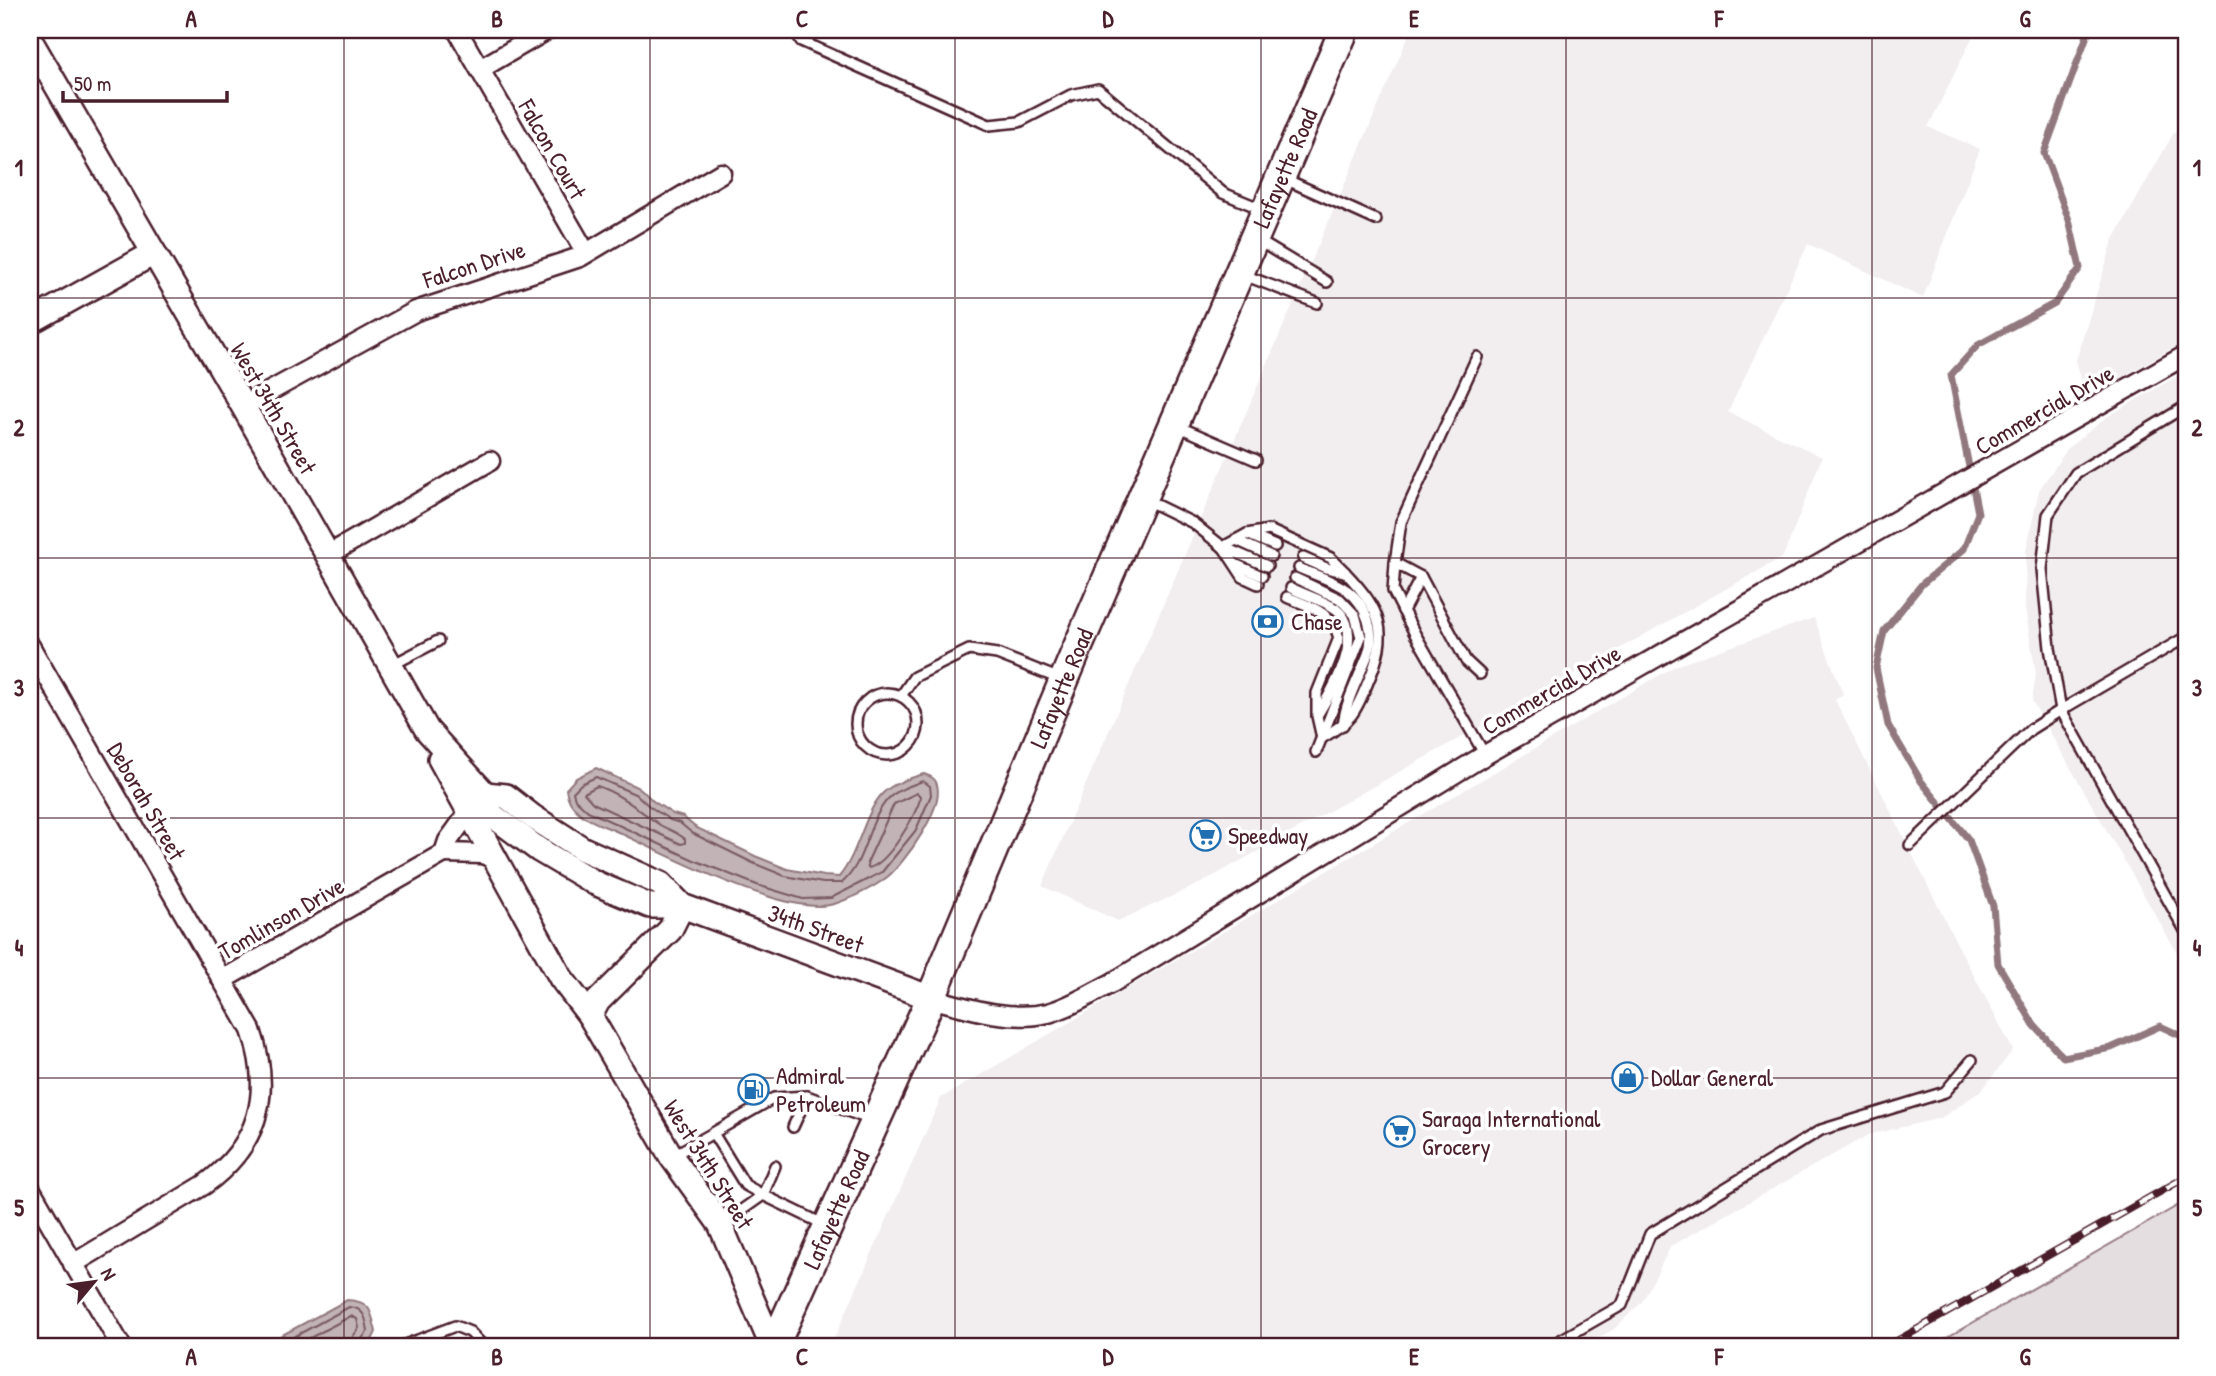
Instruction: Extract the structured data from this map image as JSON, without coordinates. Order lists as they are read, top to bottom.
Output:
{
  "streets": {
    "main road": ["Lafayette Road"],
    "street": [
      "Falcon Court",
      "Falcon Drive",
      "West 34th Street",
      "Commercial Drive",
      "Deborah Street",
      "Tomlinson Drive",
      "34th Street"
    ]
  },
  "crossings": [
    ["Falcon Court", "Falcon Drive"],
    ["Lafayette Road", "West 34th Street"],
    ["Lafayette Road", "Commercial Drive"],
    ["Lafayette Road", "34th Street"],
    ["Falcon Drive", "West 34th Street"],
    ["West 34th Street", "34th Street"],
    ["Commercial Drive", "34th Street"],
    ["Deborah Street", "Tomlinson Drive"]
  ],
  "places": {
    "bank": ["Chase"],
    "supermarket": ["Speedway", "Saraga International Grocery"],
    "shop": ["Dollar General"],
    "fuel station": ["Admiral Petroleum"]
  },
  "scale_bar": "50 m",
  "north": "top right",
  "grid": {
    "columns": [
      "A",
      "B",
      "C",
      "D",
      "E",
      "F",
      "G"
    ],
    "rows": [
      "1",
      "2",
      "3",
      "4",
      "5"
    ]
  }
}
